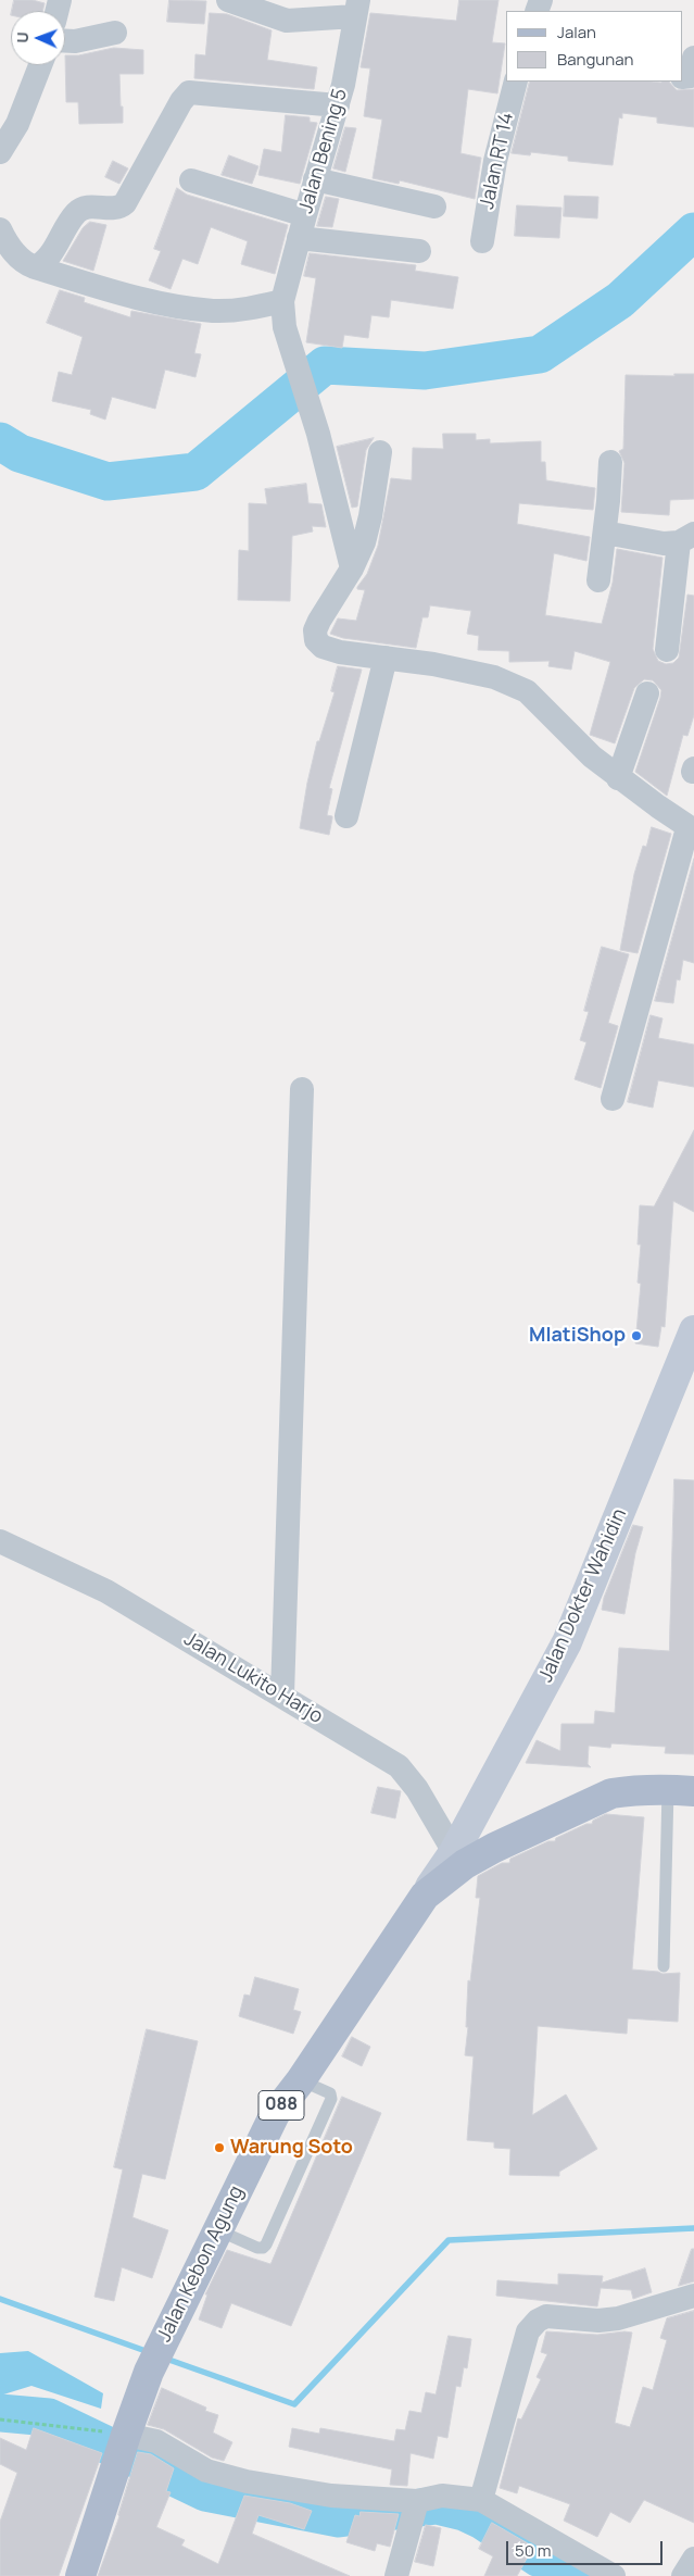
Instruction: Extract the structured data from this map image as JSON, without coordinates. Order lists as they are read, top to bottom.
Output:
{
  "streets": {
    "main road": ["Jalan Dokter Wahidin", "088", "Jalan Kebon Agung"],
    "street": ["Jalan Bening 5", "Jalan RT 14", "Jalan Lukito Harjo"]
  },
  "crossings": [
    ["Jalan Dokter Wahidin", "Jalan Lukito Harjo"],
    ["Jalan Dokter Wahidin", "Jalan Kebon Agung"],
    ["Jalan Lukito Harjo", "Jalan Kebon Agung"]
  ],
  "places": ["MlatiShop", "Warung Soto"],
  "legend": ["Jalan", "Bangunan"],
  "scale_bar": "50 m",
  "north": "left"
}
